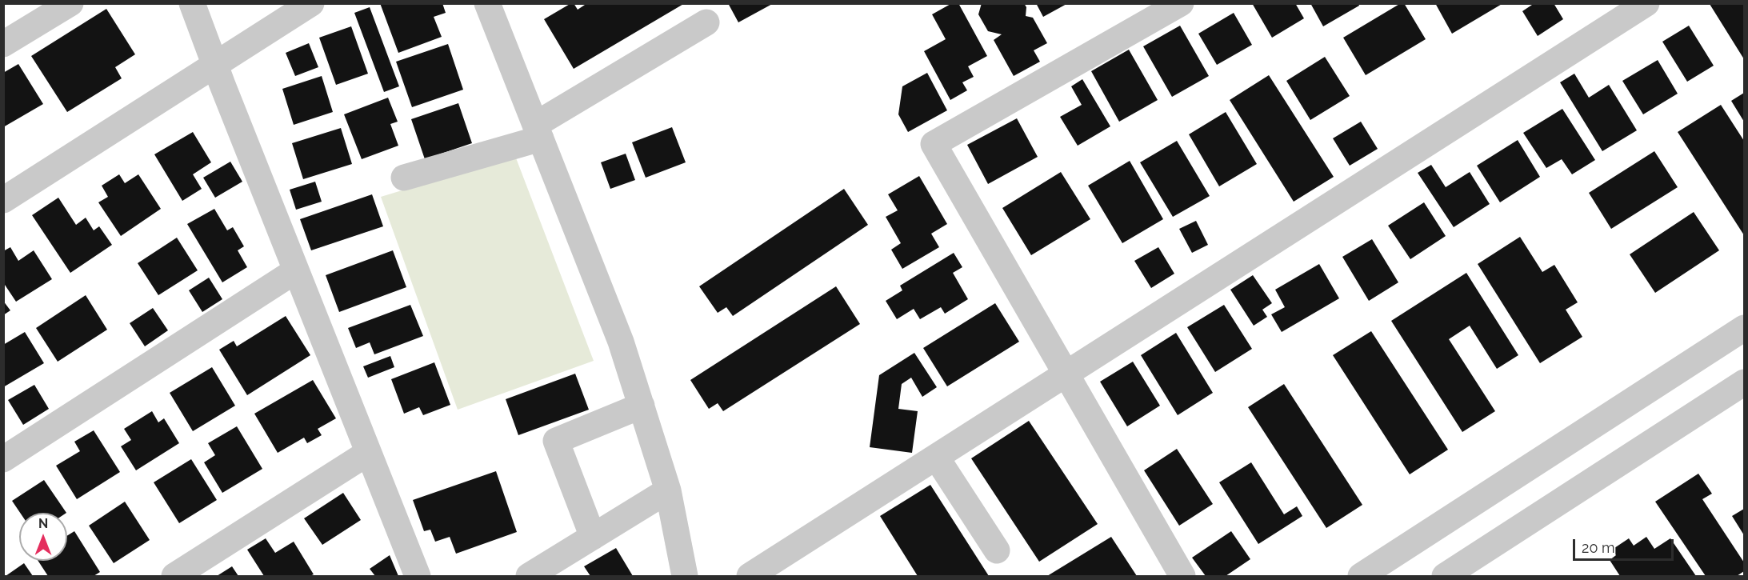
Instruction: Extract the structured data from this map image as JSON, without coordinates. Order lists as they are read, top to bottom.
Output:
{
  "scale_bar": "20 m",
  "north": "top"
}
